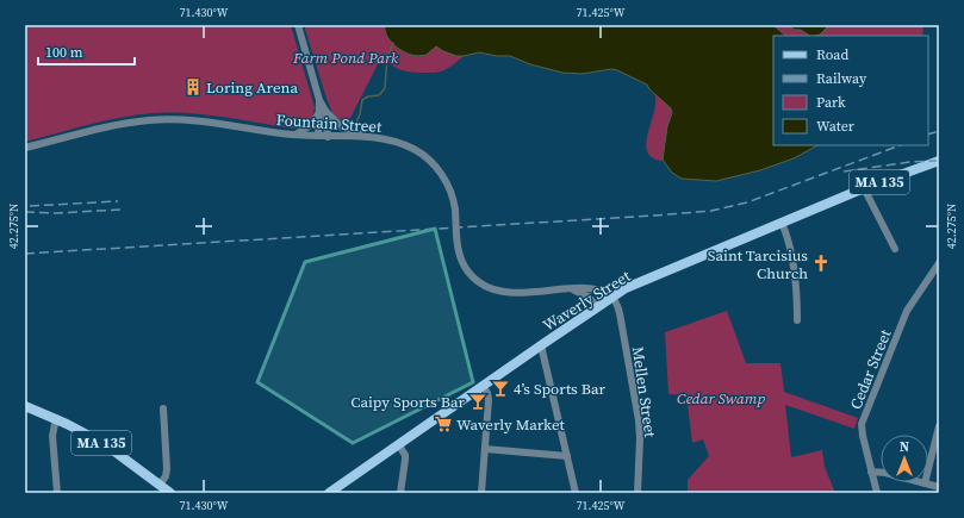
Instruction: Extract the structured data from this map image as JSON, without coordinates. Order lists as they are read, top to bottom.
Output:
{
  "streets": {
    "main road": ["MA 135", "Waverly Street"],
    "street": ["Fountain Street", "Cedar Street", "Mellen Street"]
  },
  "crossings": [
    ["Fountain Street", "Waverly Street"],
    ["Fountain Street", "Mellen Street"],
    ["Waverly Street", "Mellen Street"]
  ],
  "parks": ["Farm Pond Park", "Cedar Swamp"],
  "places": {
    "building": ["Loring Arena"],
    "church": ["Saint Tarcisius Church"],
    "bar": ["4’s Sports Bar", "Caipy Sports Bar"],
    "supermarket": ["Waverly Market"]
  },
  "legend": [
    "Road",
    "Railway",
    "Park",
    "Water"
  ],
  "scale_bar": "100 m",
  "north": "top",
  "coordinates": ["71.430°W", "71.425°W", "42.275°N"]
}
